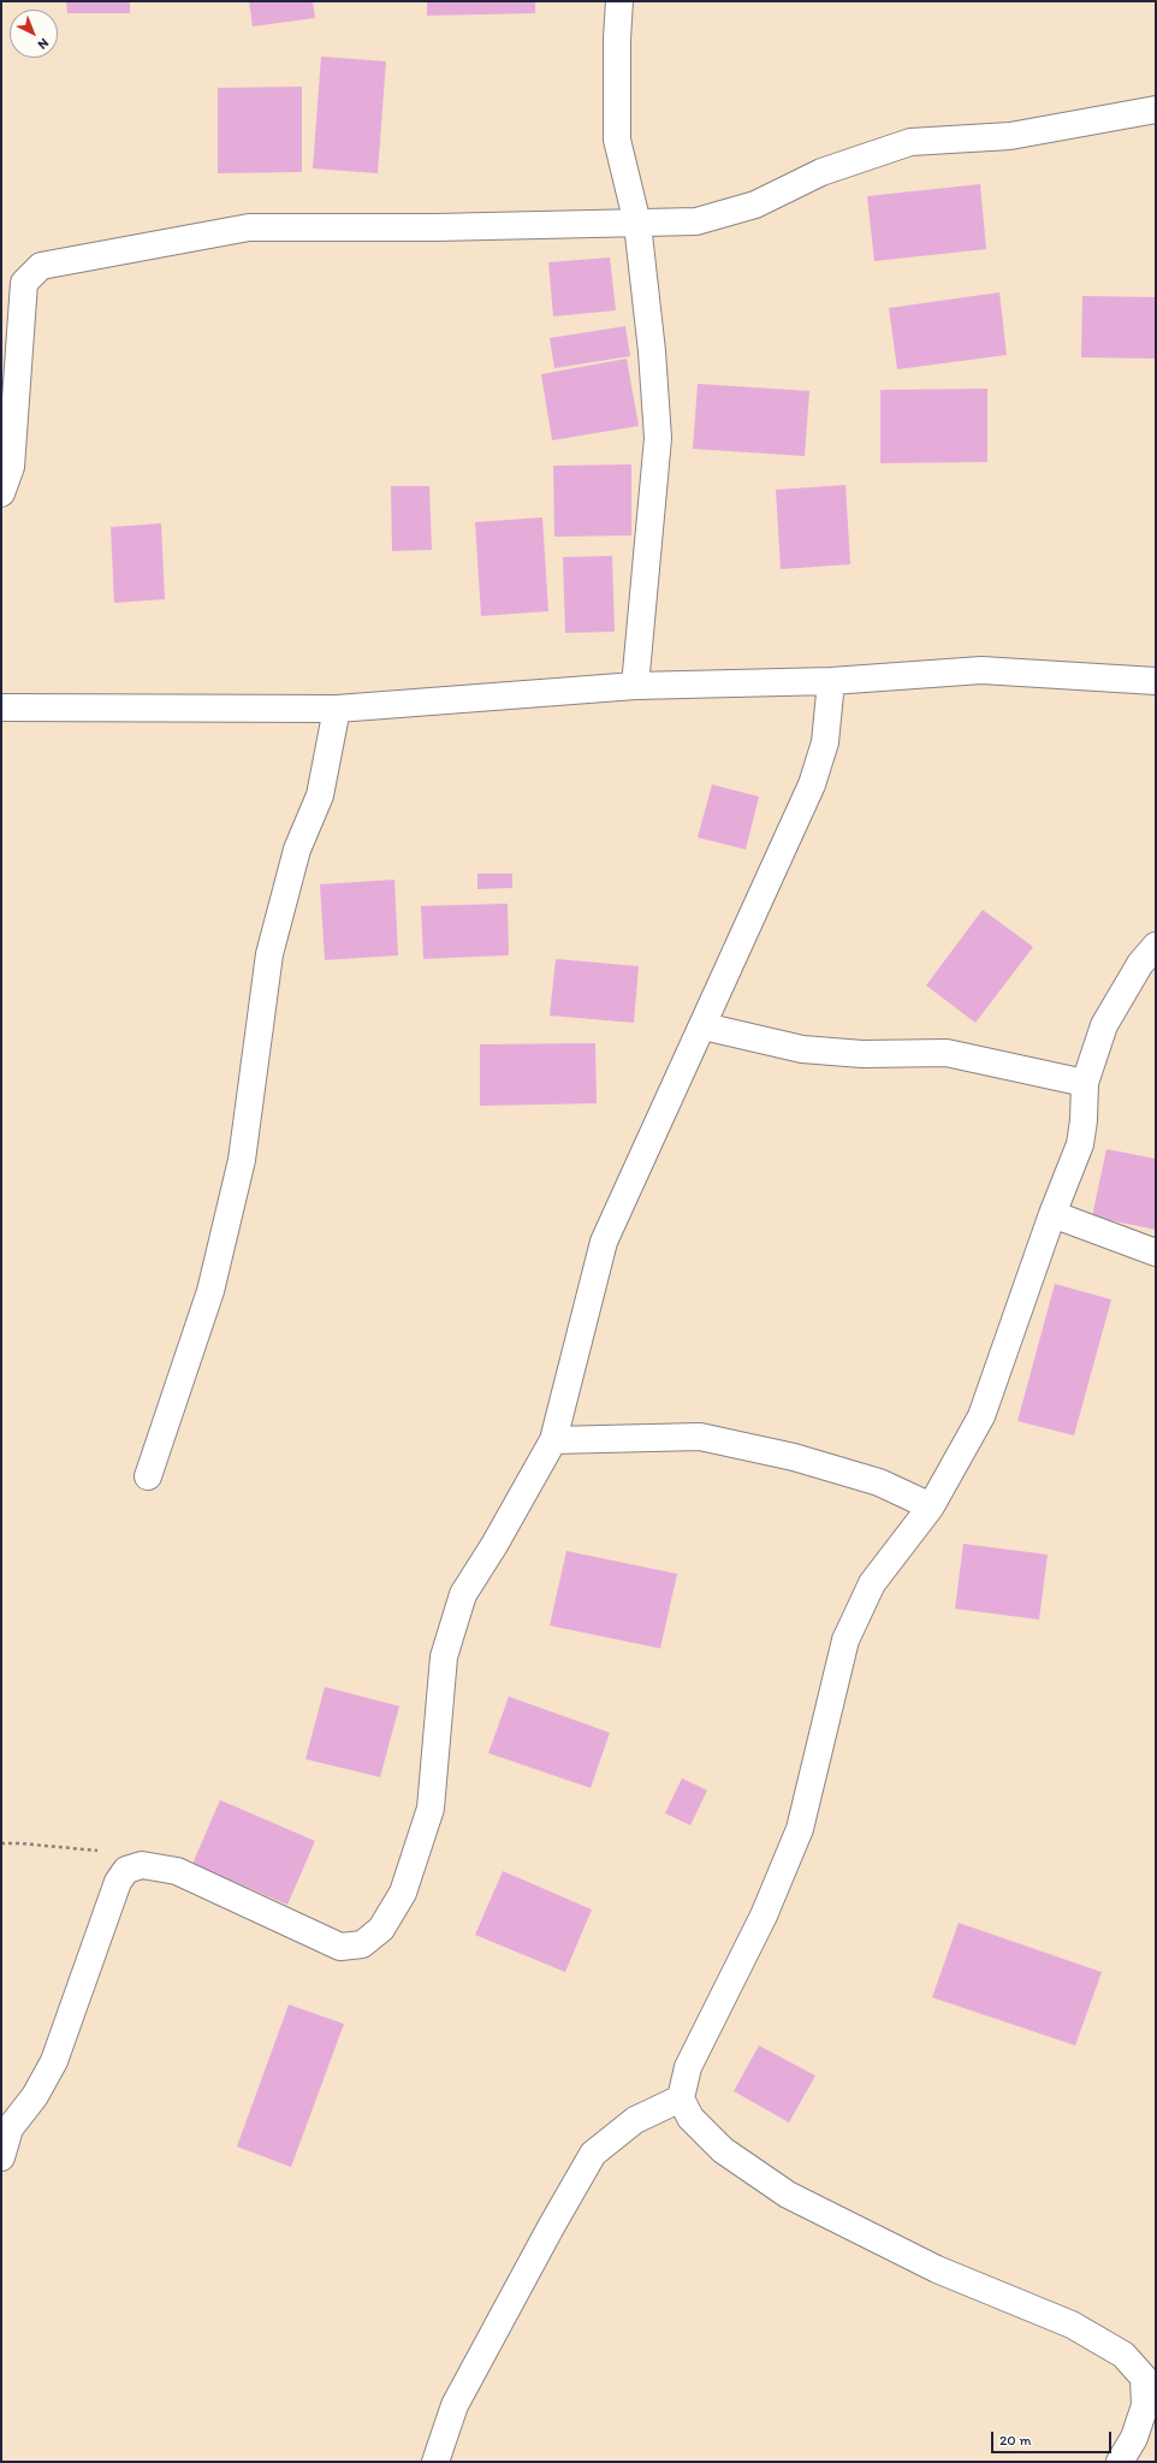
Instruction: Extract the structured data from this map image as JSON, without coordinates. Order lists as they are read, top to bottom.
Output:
{
  "scale_bar": "20 m",
  "north": "bottom right"
}
